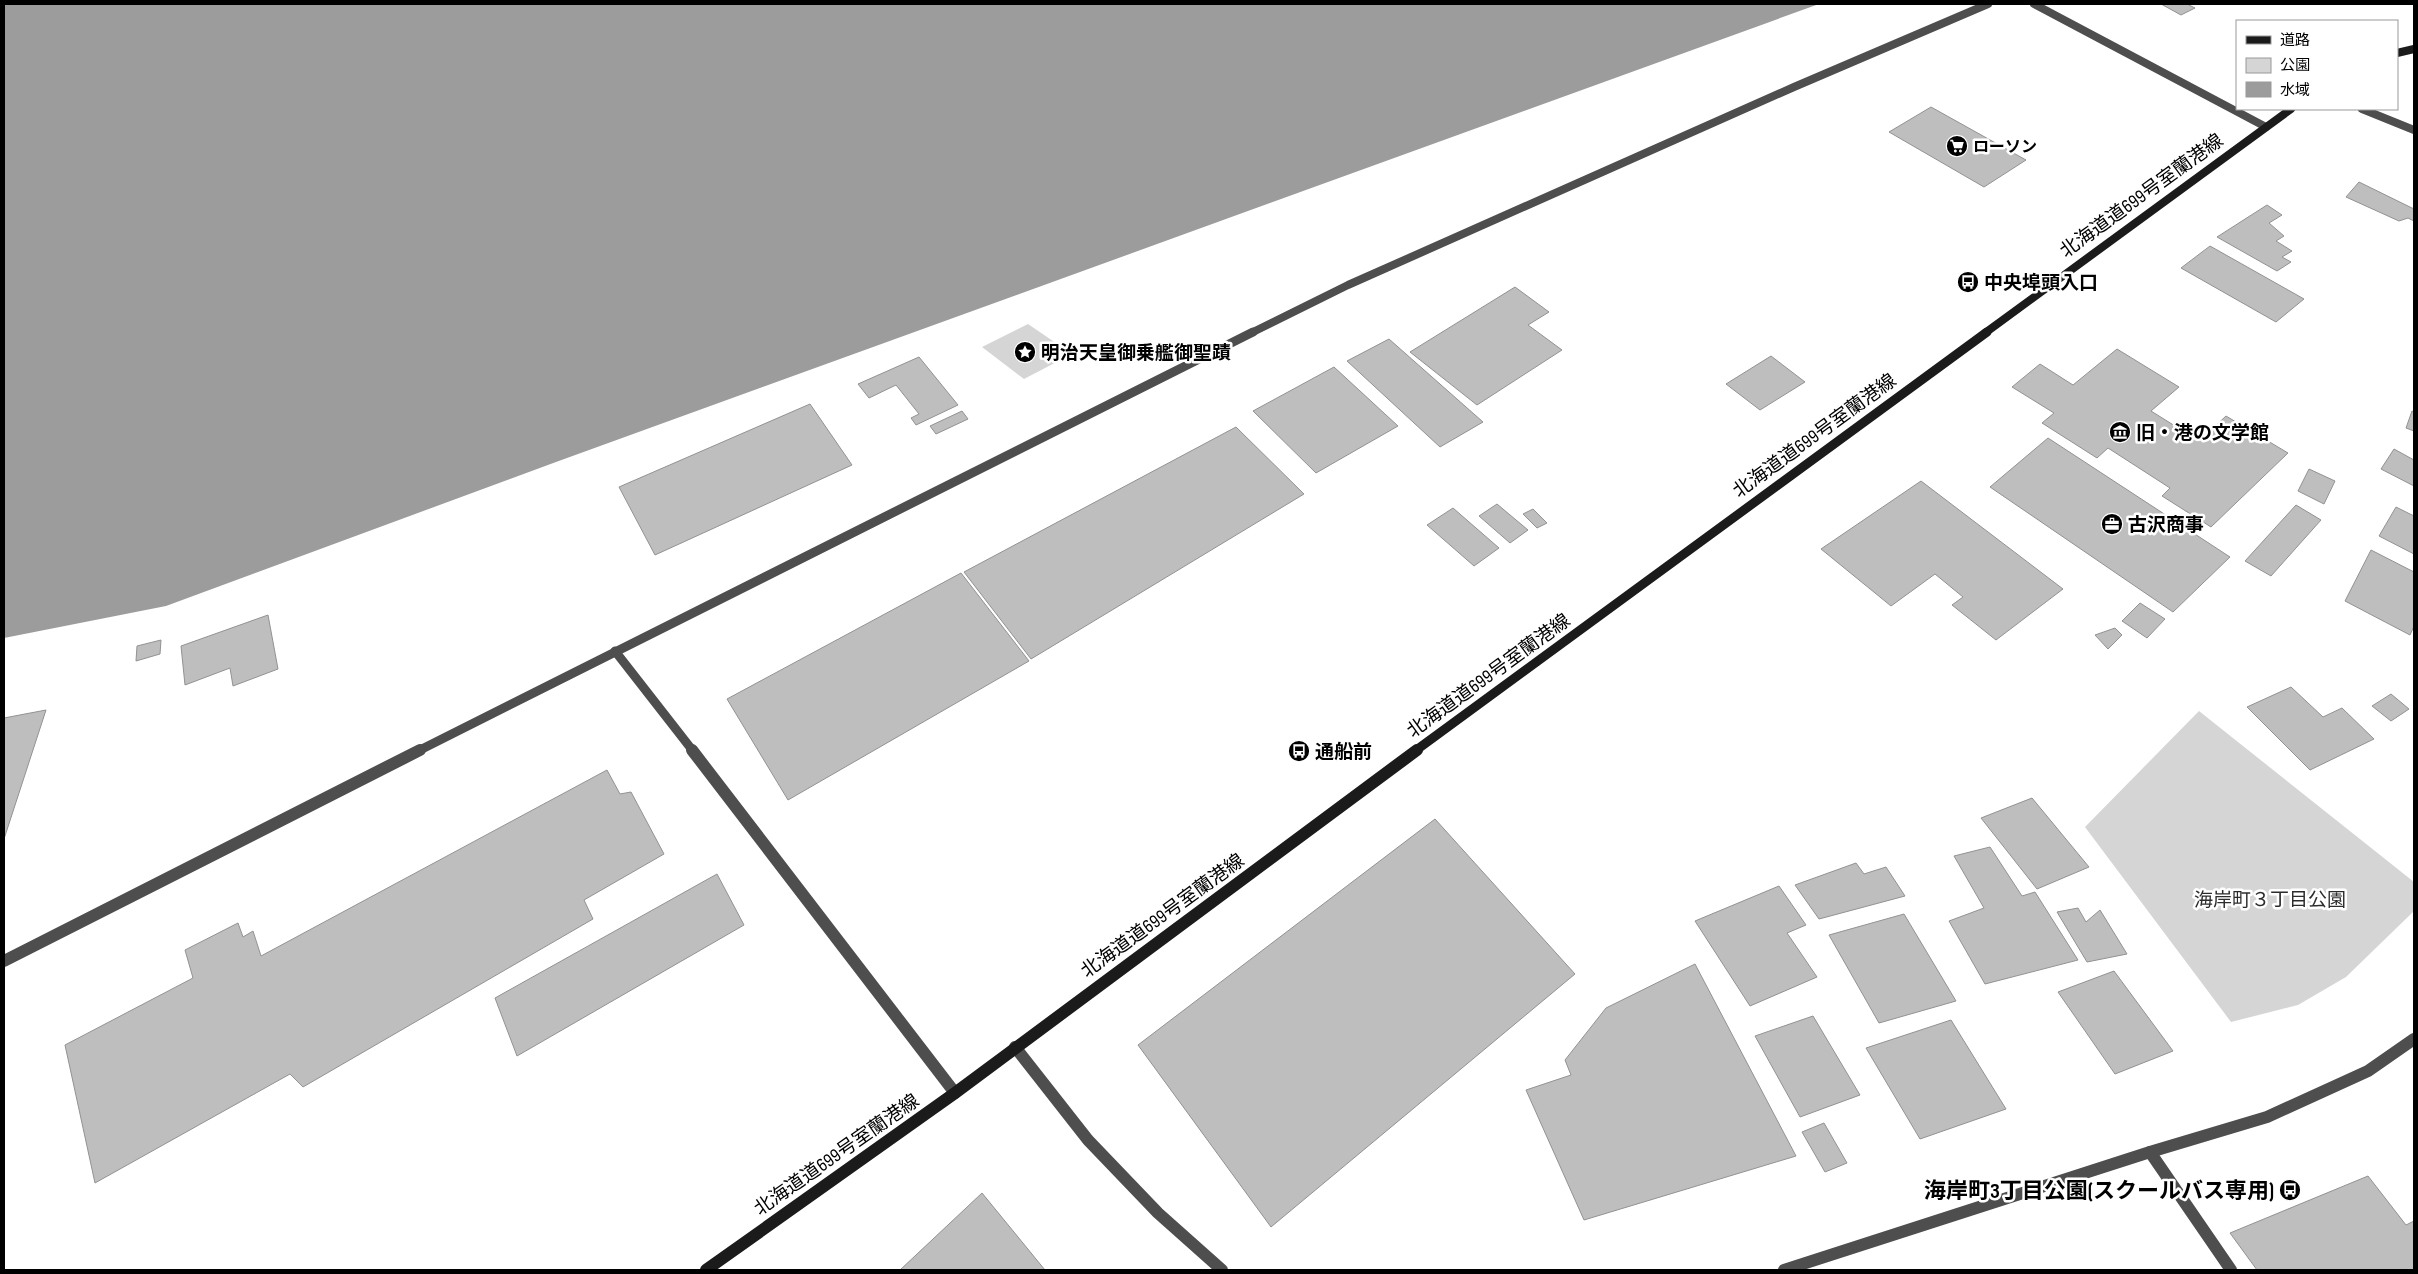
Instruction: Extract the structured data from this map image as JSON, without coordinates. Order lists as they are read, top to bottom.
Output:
{
  "streets": {
    "main road": ["北海道道699号室蘭港線"]
  },
  "parks": ["海岸町３丁目公園"],
  "places": {
    "supermarket": ["ローソン"],
    "bus stop": ["中央埠頭入口", "通船前", "海岸町3丁目公園(スクールバス専用)"],
    "place": ["明治天皇御乗艦御聖蹟"],
    "museum": ["旧・港の文学館"],
    "office": ["古沢商事"]
  },
  "legend": ["道路", "公園", "水域"]
}
